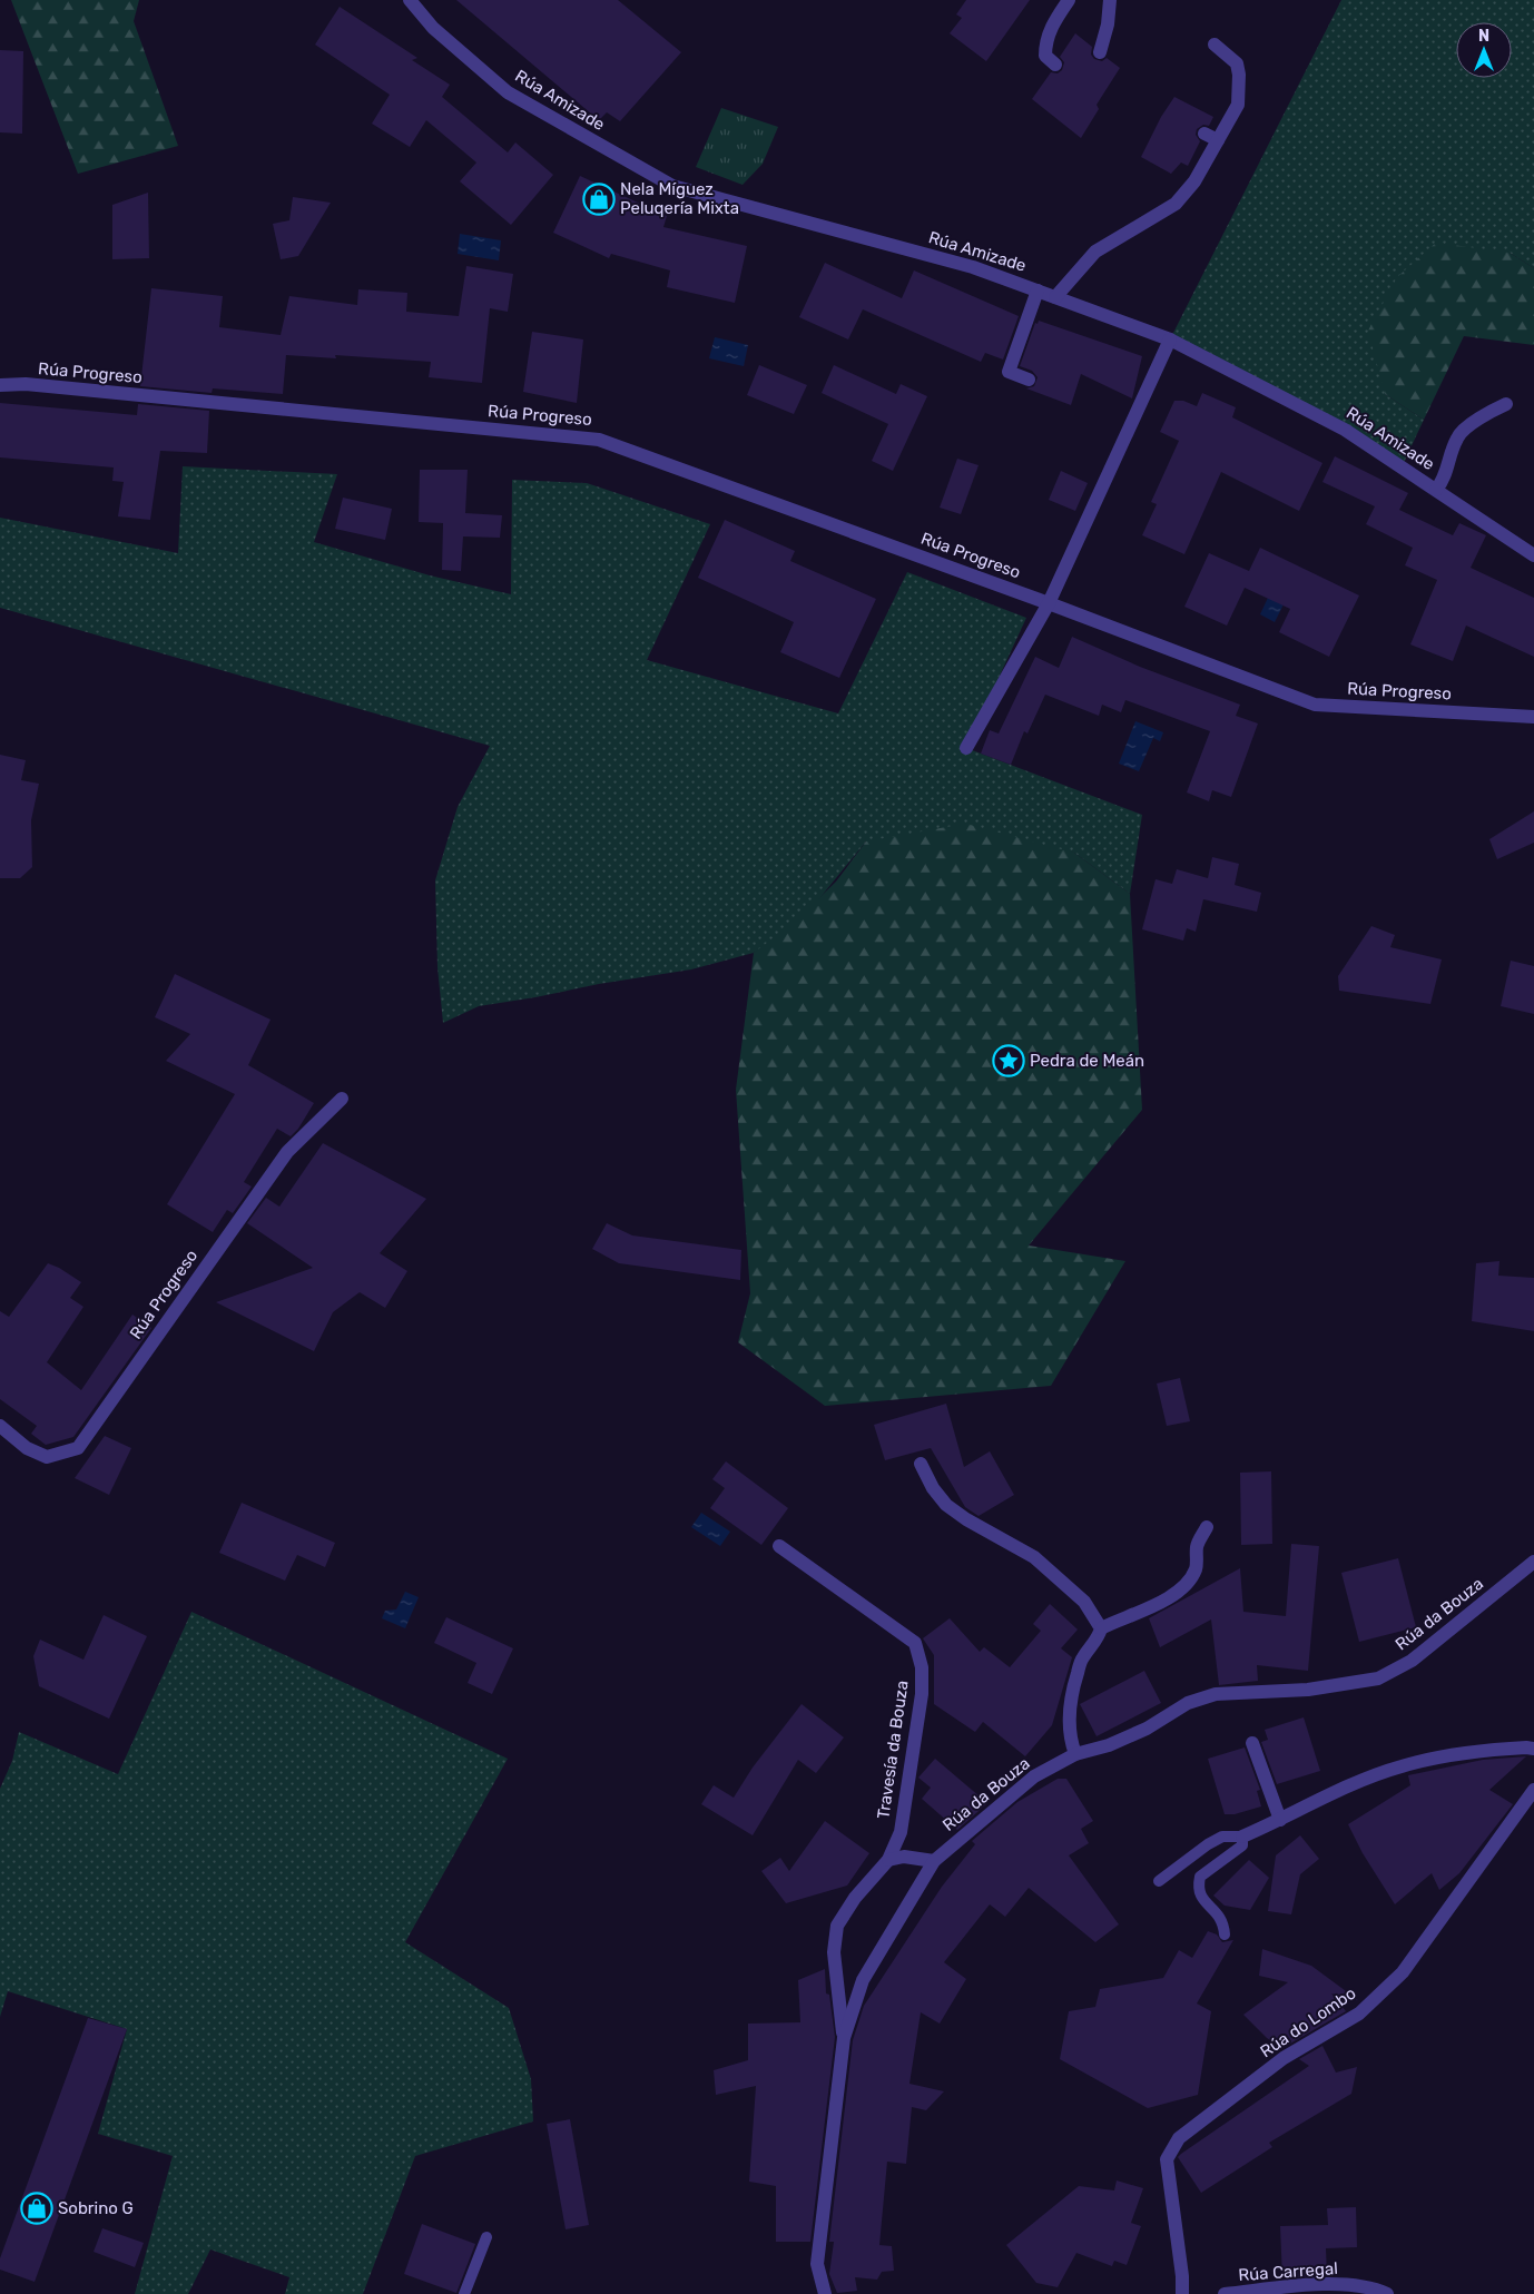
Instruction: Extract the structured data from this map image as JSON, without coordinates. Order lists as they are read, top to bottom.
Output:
{
  "streets": {
    "street": [
      "Rúa Amizade",
      "Rúa Progreso",
      "Rúa da Bouza",
      "Travesía da Bouza",
      "Rúa do Lombo",
      "Rúa Carregal"
    ]
  },
  "crossings": [
    ["Rúa da Bouza", "Travesía da Bouza"]
  ],
  "places": {
    "shop": ["Nela Míguez Peluqería Mixta", "Sobrino G"],
    "place": ["Pedra de Meán"]
  },
  "north": "top"
}
